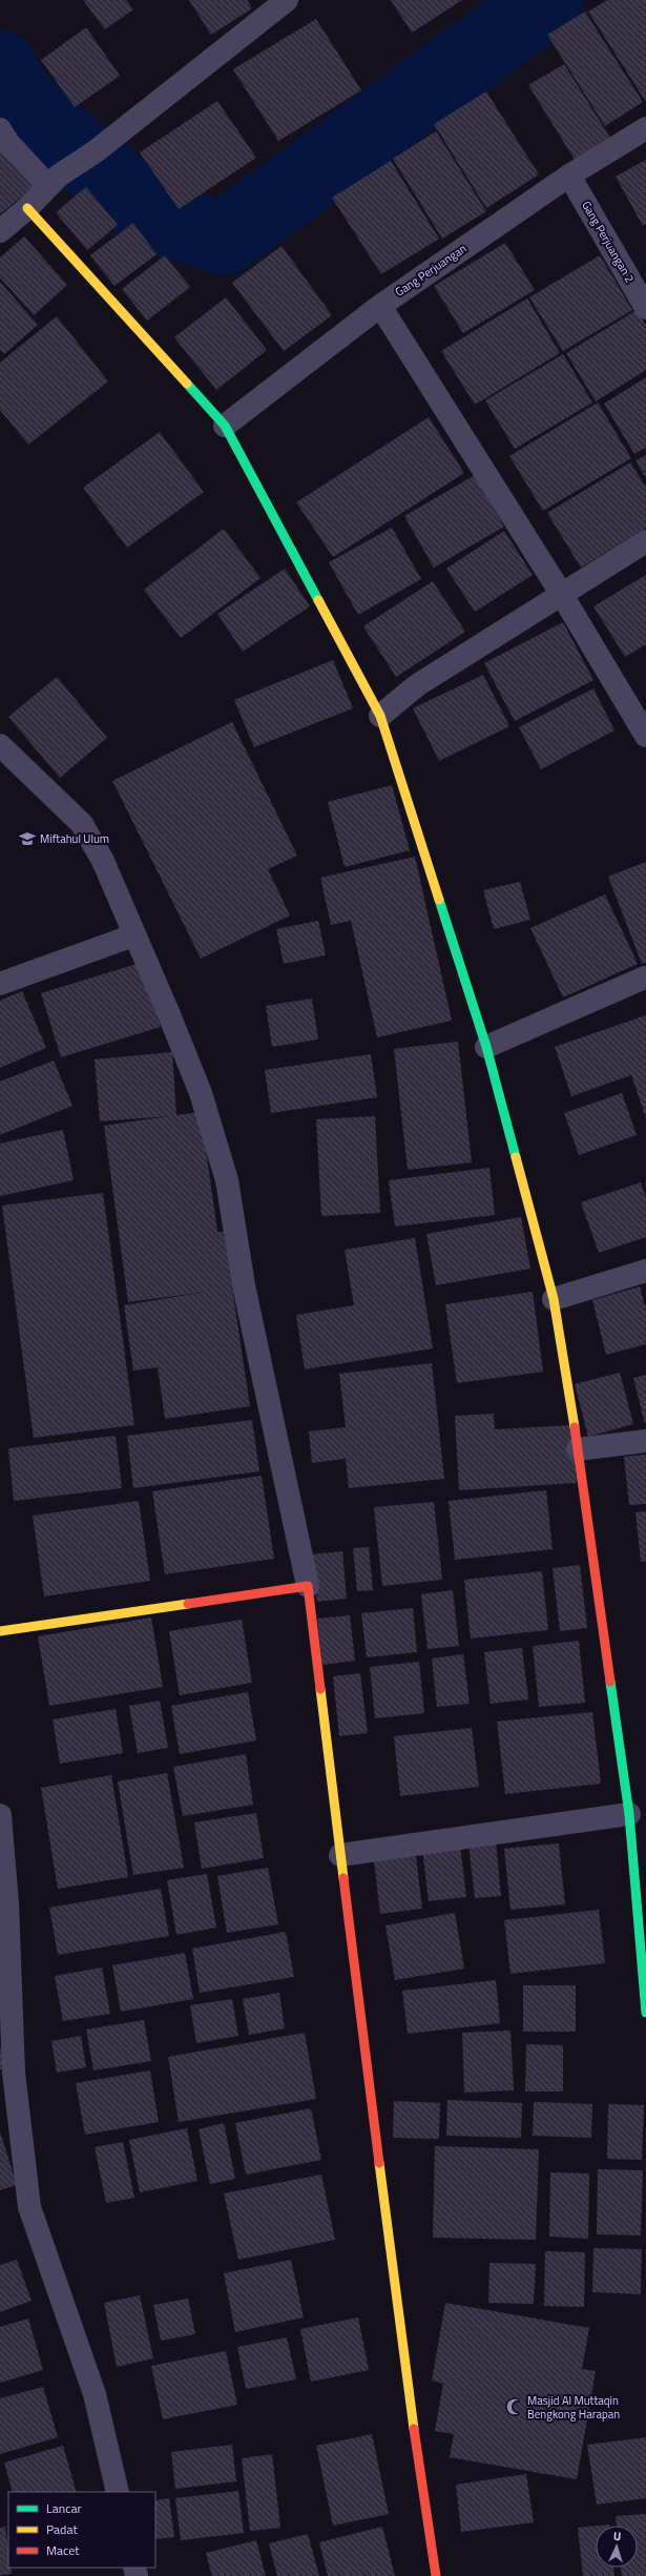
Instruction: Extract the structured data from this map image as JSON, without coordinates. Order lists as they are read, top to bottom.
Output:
{
  "streets": {
    "street": ["Gang Perjuangan 2", "Gang Perjuangan"]
  },
  "crossings": [
    ["Gang Perjuangan 2", "Gang Perjuangan"]
  ],
  "places": {
    "school or university": ["Miftahul Ulum"],
    "mosque": ["Masjid Al Muttaqin Bengkong Harapan"]
  },
  "legend": ["Lancar", "Padat", "Macet"],
  "north": "top"
}
